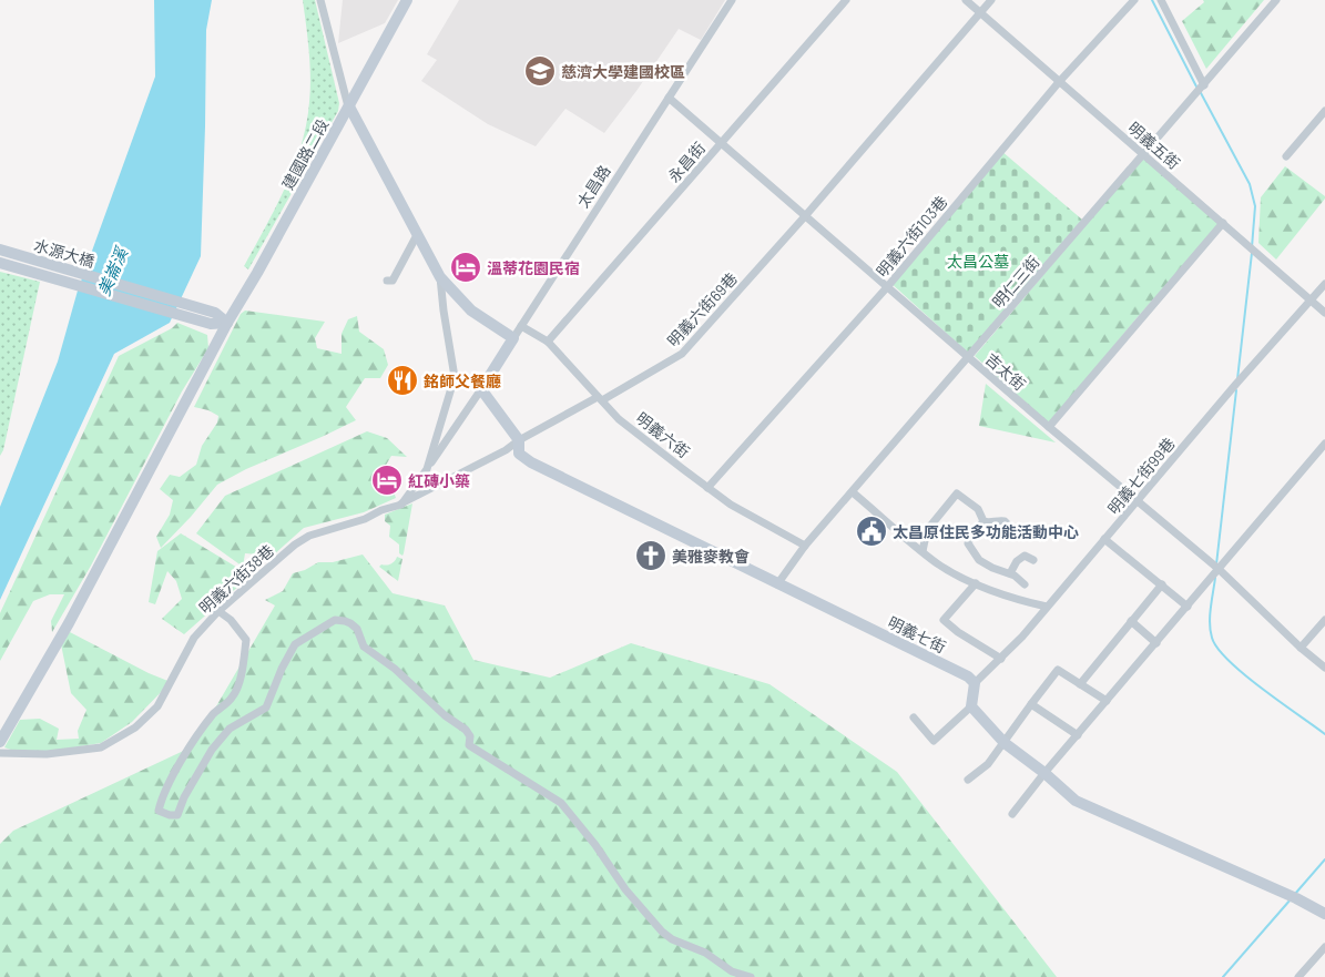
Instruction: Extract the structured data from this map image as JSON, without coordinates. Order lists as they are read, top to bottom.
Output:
{
  "streets": {
    "street": [
      "明義五街",
      "建國路二段",
      "永昌街",
      "太昌路",
      "明義六街103巷",
      "水源大橋",
      "明仁三街",
      "明義六街69巷",
      "吉太街",
      "明義六街",
      "明義七街99巷",
      "明義六街38巷",
      "明義七街"
    ]
  },
  "crossings": [
    ["明義五街", "明義六街103巷"],
    ["明義五街", "明仁三街"],
    ["明義五街", "明義六街69巷"],
    ["明義五街", "明義七街99巷"],
    ["建國路二段", "水源大橋"],
    ["永昌街", "吉太街"],
    ["永昌街", "明義六街"],
    ["太昌路", "吉太街"],
    ["太昌路", "明義六街"],
    ["太昌路", "明義七街"],
    ["明義六街103巷", "吉太街"],
    ["明義六街103巷", "明義六街"],
    ["明仁三街", "吉太街"],
    ["明仁三街", "明義六街"],
    ["明仁三街", "明義七街"],
    ["明義六街69巷", "吉太街"],
    ["明義六街69巷", "明義六街"],
    ["明義六街69巷", "明義六街38巷"],
    ["明義六街69巷", "明義七街"],
    ["吉太街", "明義七街99巷"],
    ["明義七街99巷", "明義七街"],
    ["明義六街38巷", "明義七街"]
  ],
  "water": ["美崙溪"],
  "parks": ["太昌公墓"],
  "places": {
    "school or university": ["慈濟大學建國校區"],
    "hotel": ["溫蒂花園民宿", "紅磚小築"],
    "restaurant": ["銘師父餐廳"],
    "public building": ["太昌原住民多功能活動中心"],
    "church": ["美雅麥教會"]
  }
}
